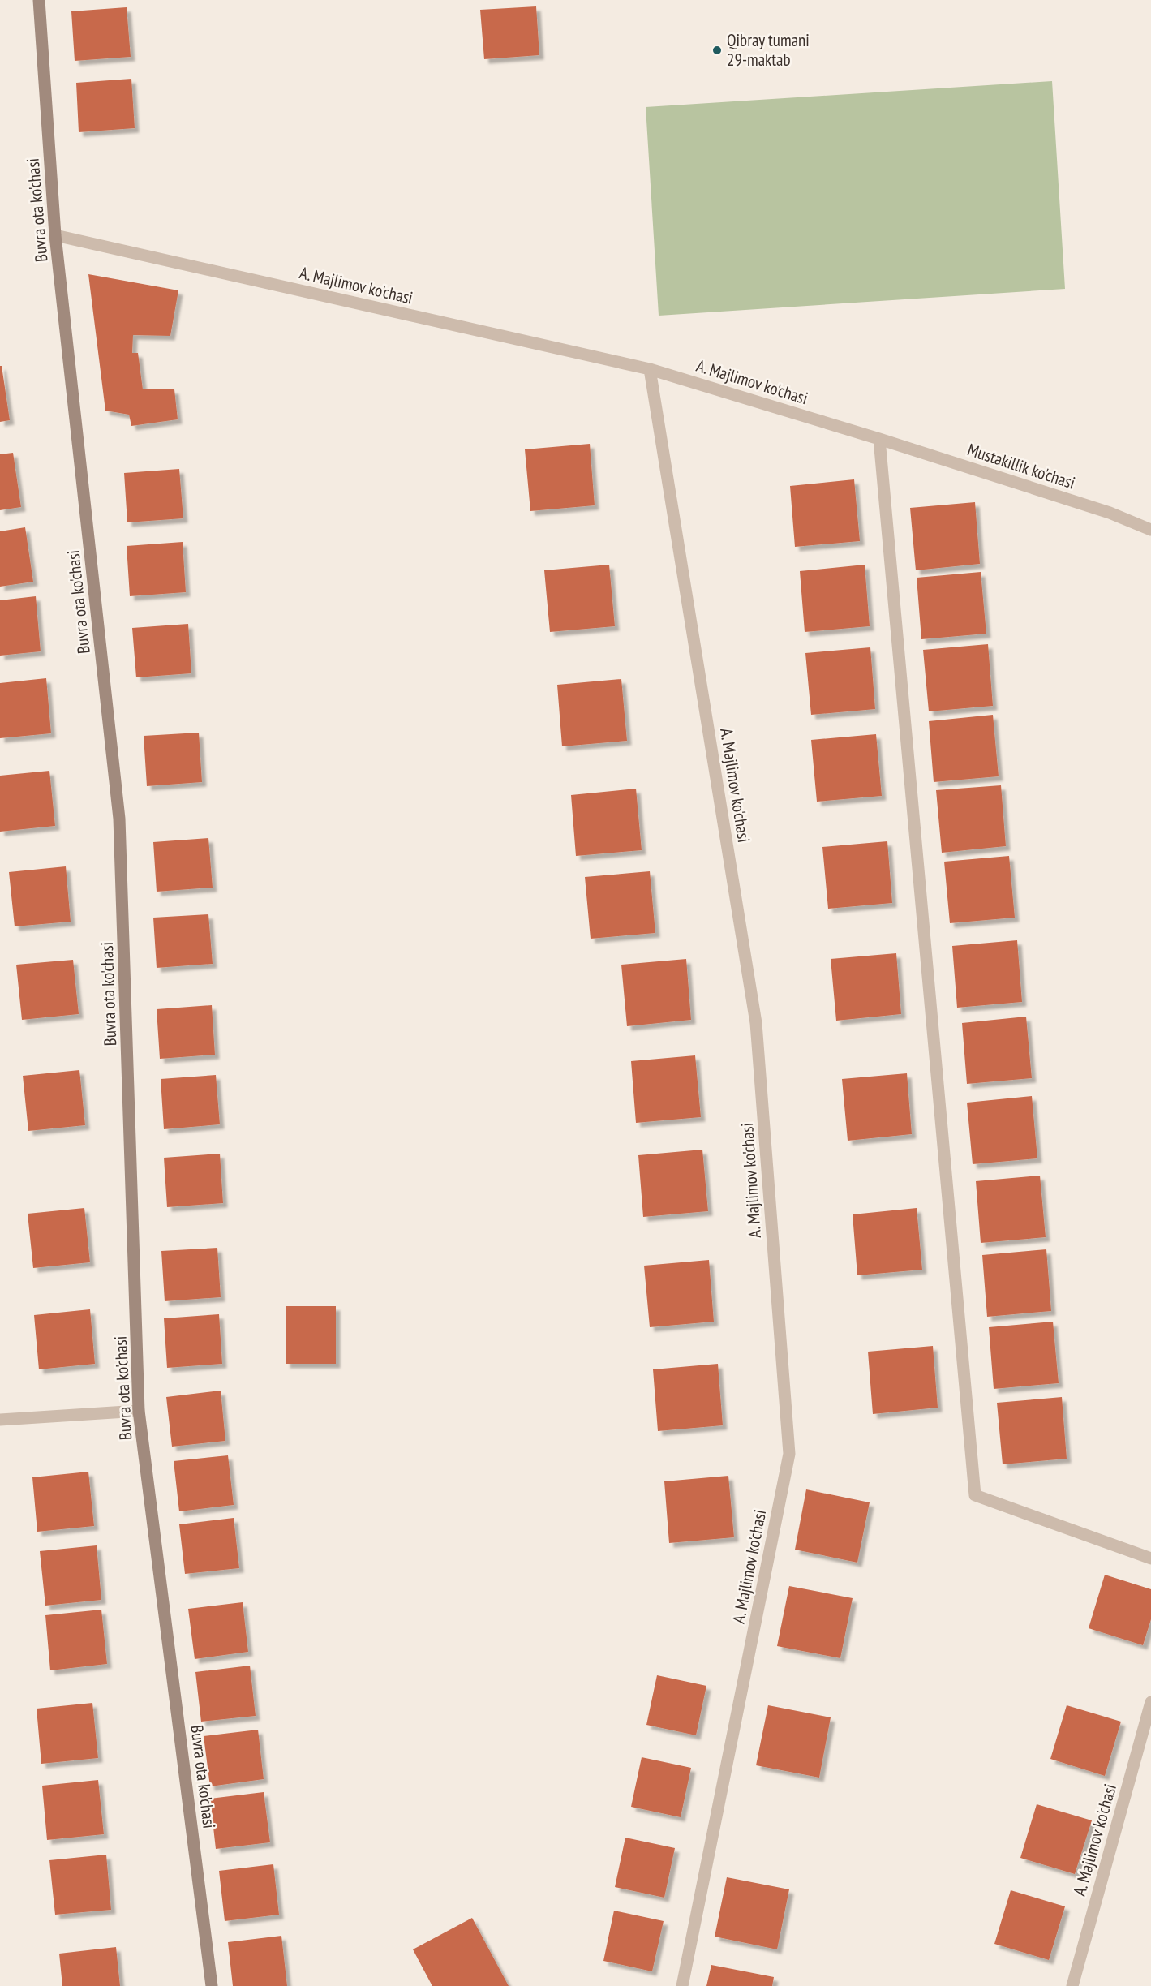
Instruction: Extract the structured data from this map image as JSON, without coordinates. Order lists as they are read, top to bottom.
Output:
{
  "streets": {
    "main road": ["Buvra ota ko'chasi"],
    "street": ["A. Majlimov ko'chasi", "Mustakillik ko'chasi"]
  },
  "crossings": [
    ["Buvra ota ko'chasi", "A. Majlimov ko'chasi"],
    ["A. Majlimov ko'chasi", "Mustakillik ko'chasi"]
  ],
  "places": ["Qibray tumani 29-maktab"]
}
